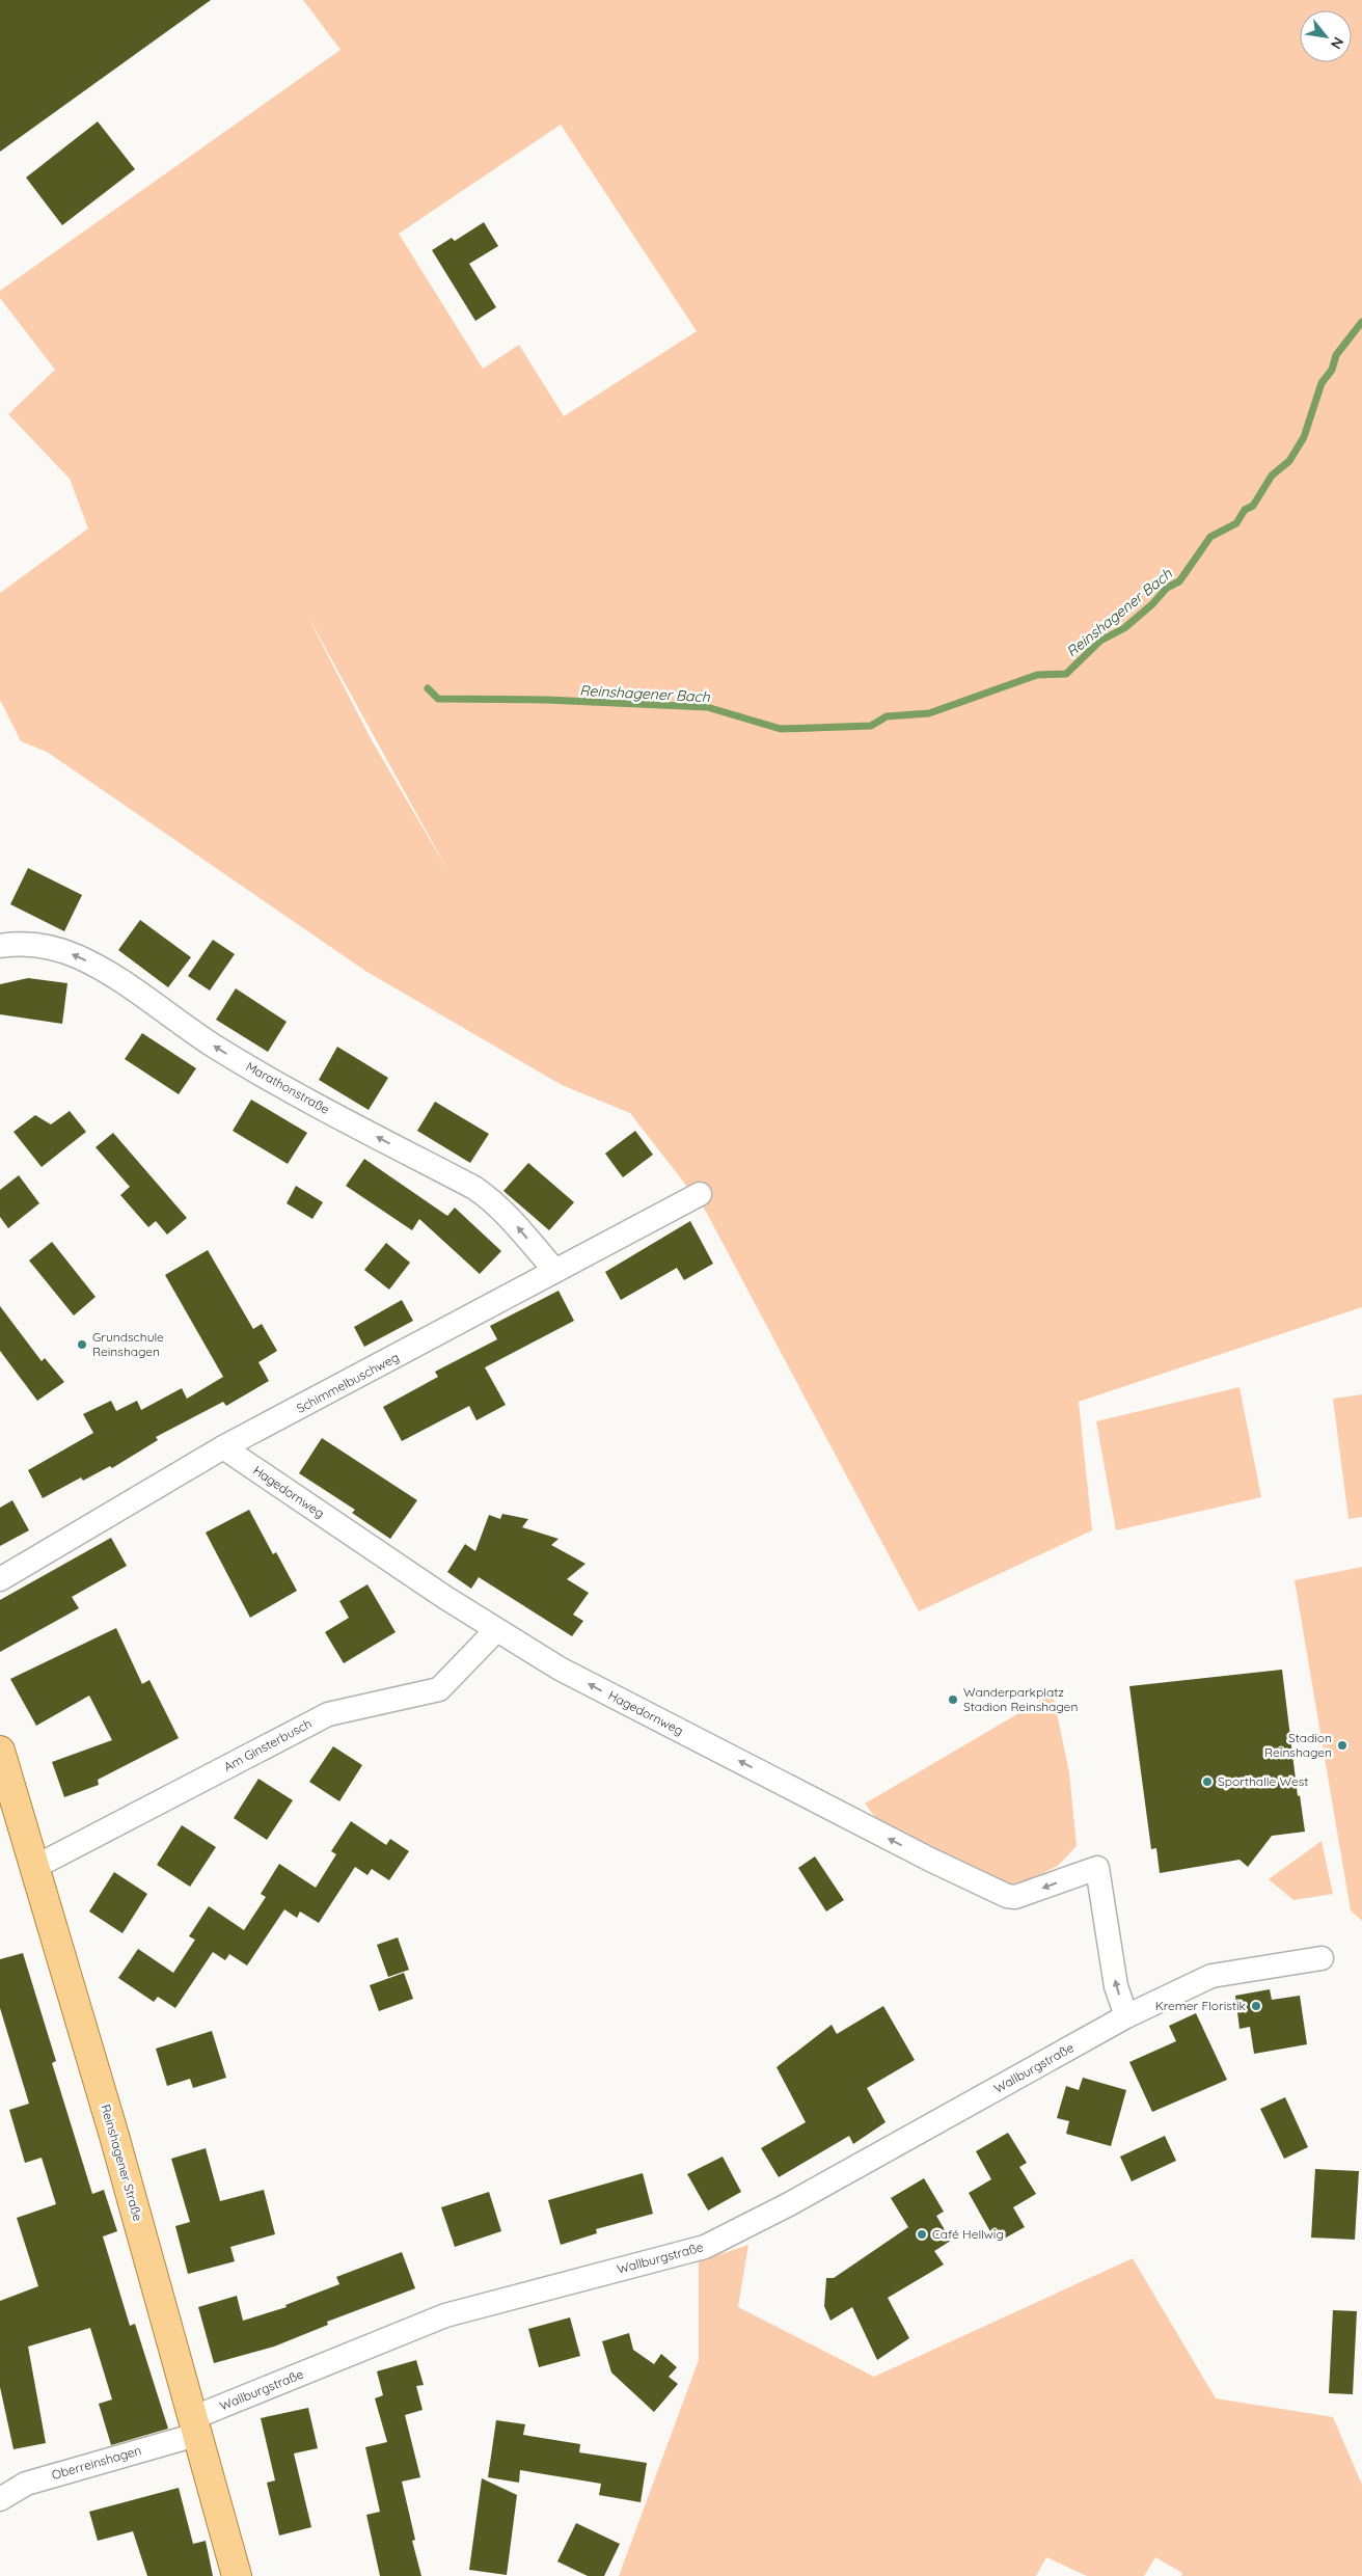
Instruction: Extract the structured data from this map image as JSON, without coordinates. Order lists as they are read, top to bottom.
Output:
{
  "streets": {
    "main road": ["Reinshagener Straße"],
    "street": [
      "Marathonstraße",
      "Schimmelbuschweg",
      "Hagedornweg",
      "Am Ginsterbusch",
      "Wallburgstraße",
      "Oberreinshagen"
    ]
  },
  "crossings": [
    ["Marathonstraße", "Schimmelbuschweg"],
    ["Schimmelbuschweg", "Hagedornweg"],
    ["Hagedornweg", "Am Ginsterbusch"],
    ["Hagedornweg", "Wallburgstraße"],
    ["Am Ginsterbusch", "Reinshagener Straße"],
    ["Wallburgstraße", "Reinshagener Straße"],
    ["Wallburgstraße", "Oberreinshagen"],
    ["Reinshagener Straße", "Oberreinshagen"]
  ],
  "one_way": ["Marathonstraße", "Hagedornweg"],
  "water": ["Reinshagener Bach"],
  "places": [
    "Grundschule Reinshagen",
    "Wanderparkplatz Stadion Reinshagen",
    "Stadion Reinshagen",
    "Sporthalle West",
    "Kremer Floristik",
    "Café Hellwig"
  ],
  "north": "bottom right"
}
